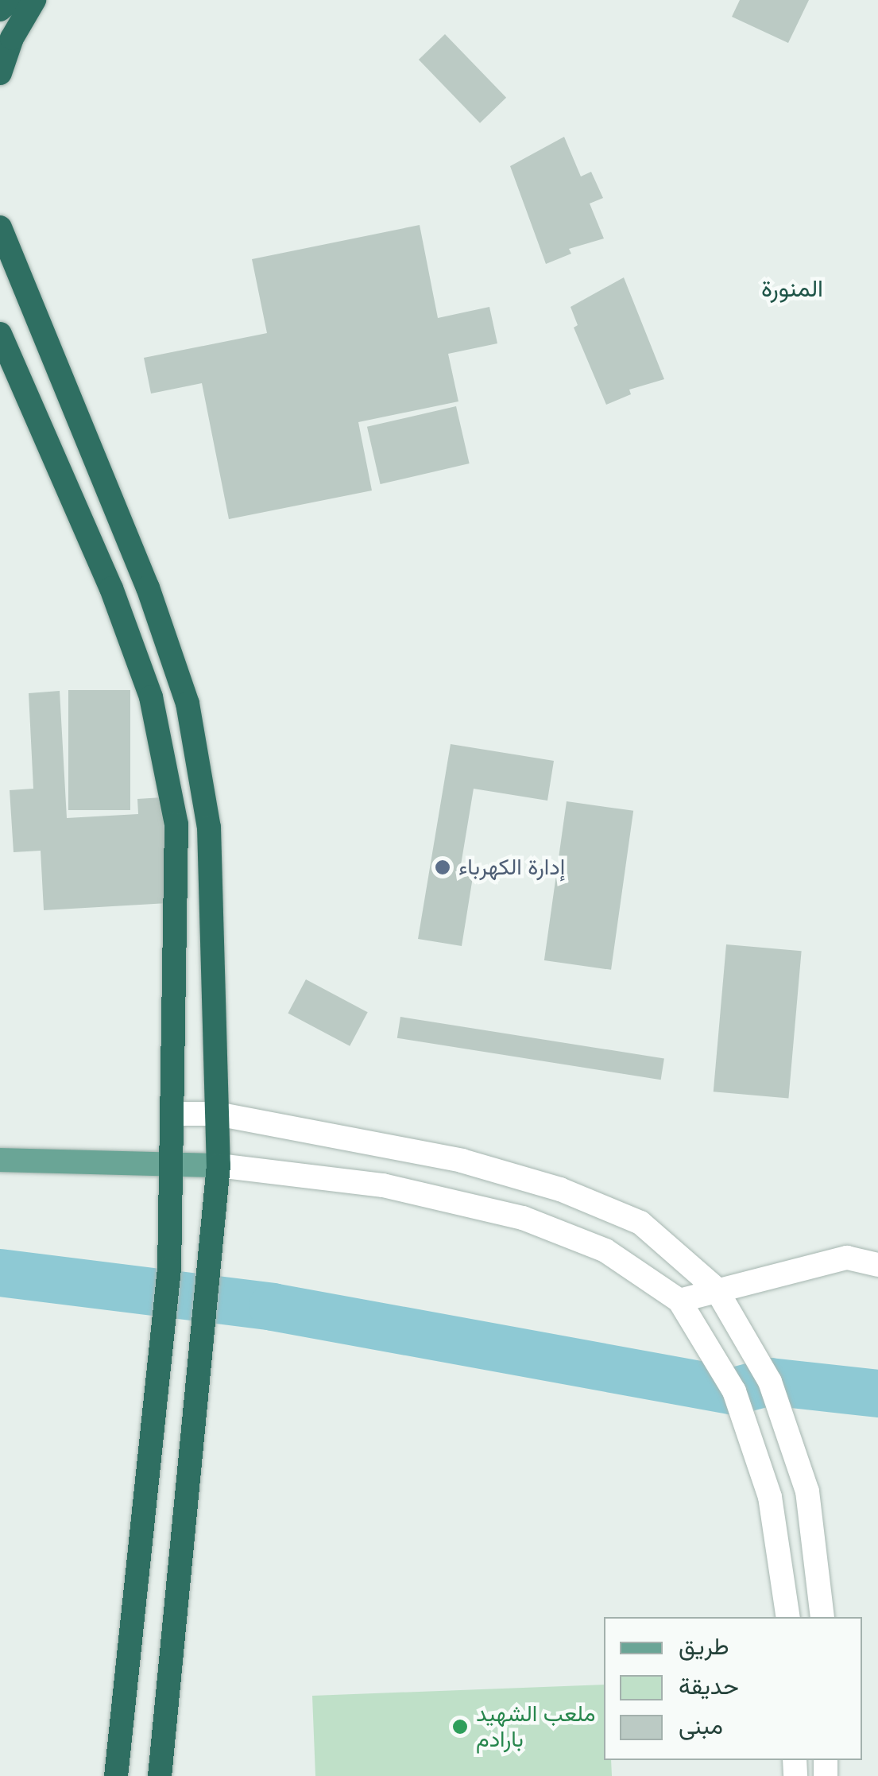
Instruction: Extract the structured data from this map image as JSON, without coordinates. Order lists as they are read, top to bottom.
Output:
{
  "districts": ["المنورة"],
  "places": ["إدارة الكهرباء", "ملعب الشهيد بارادم"],
  "legend": ["طريق", "حديقة", "مبنى"]
}
